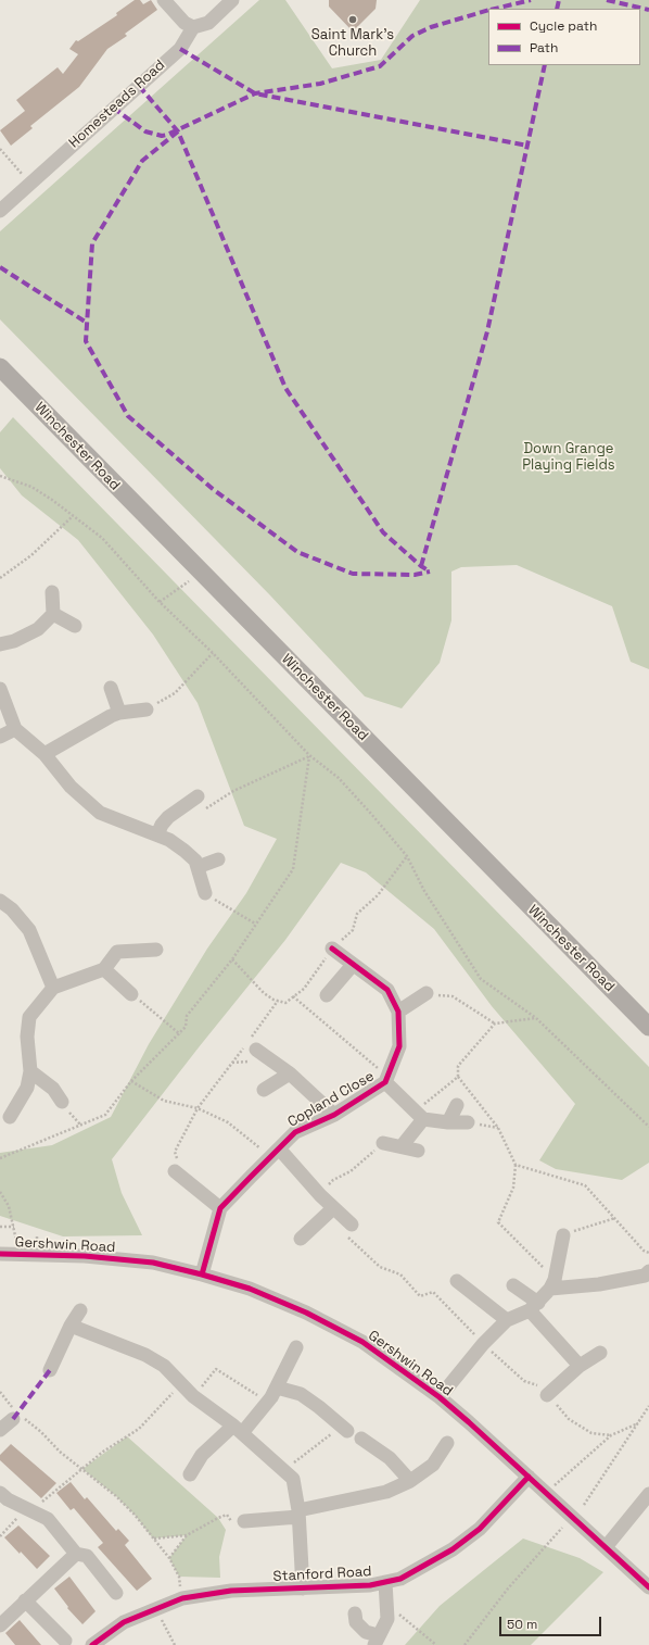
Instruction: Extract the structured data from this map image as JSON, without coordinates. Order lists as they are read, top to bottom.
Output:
{
  "streets": {
    "main road": ["Winchester Road"],
    "street": [
      "Homesteads Road",
      "Copland Close",
      "Gershwin Road",
      "Stanford Road"
    ]
  },
  "crossings": [
    ["Copland Close", "Gershwin Road"],
    ["Gershwin Road", "Stanford Road"]
  ],
  "parks": ["Down Grange Playing Fields"],
  "places": ["Saint Mark's Church"],
  "legend": ["Cycle path", "Path"],
  "scale_bar": "50 m"
}
